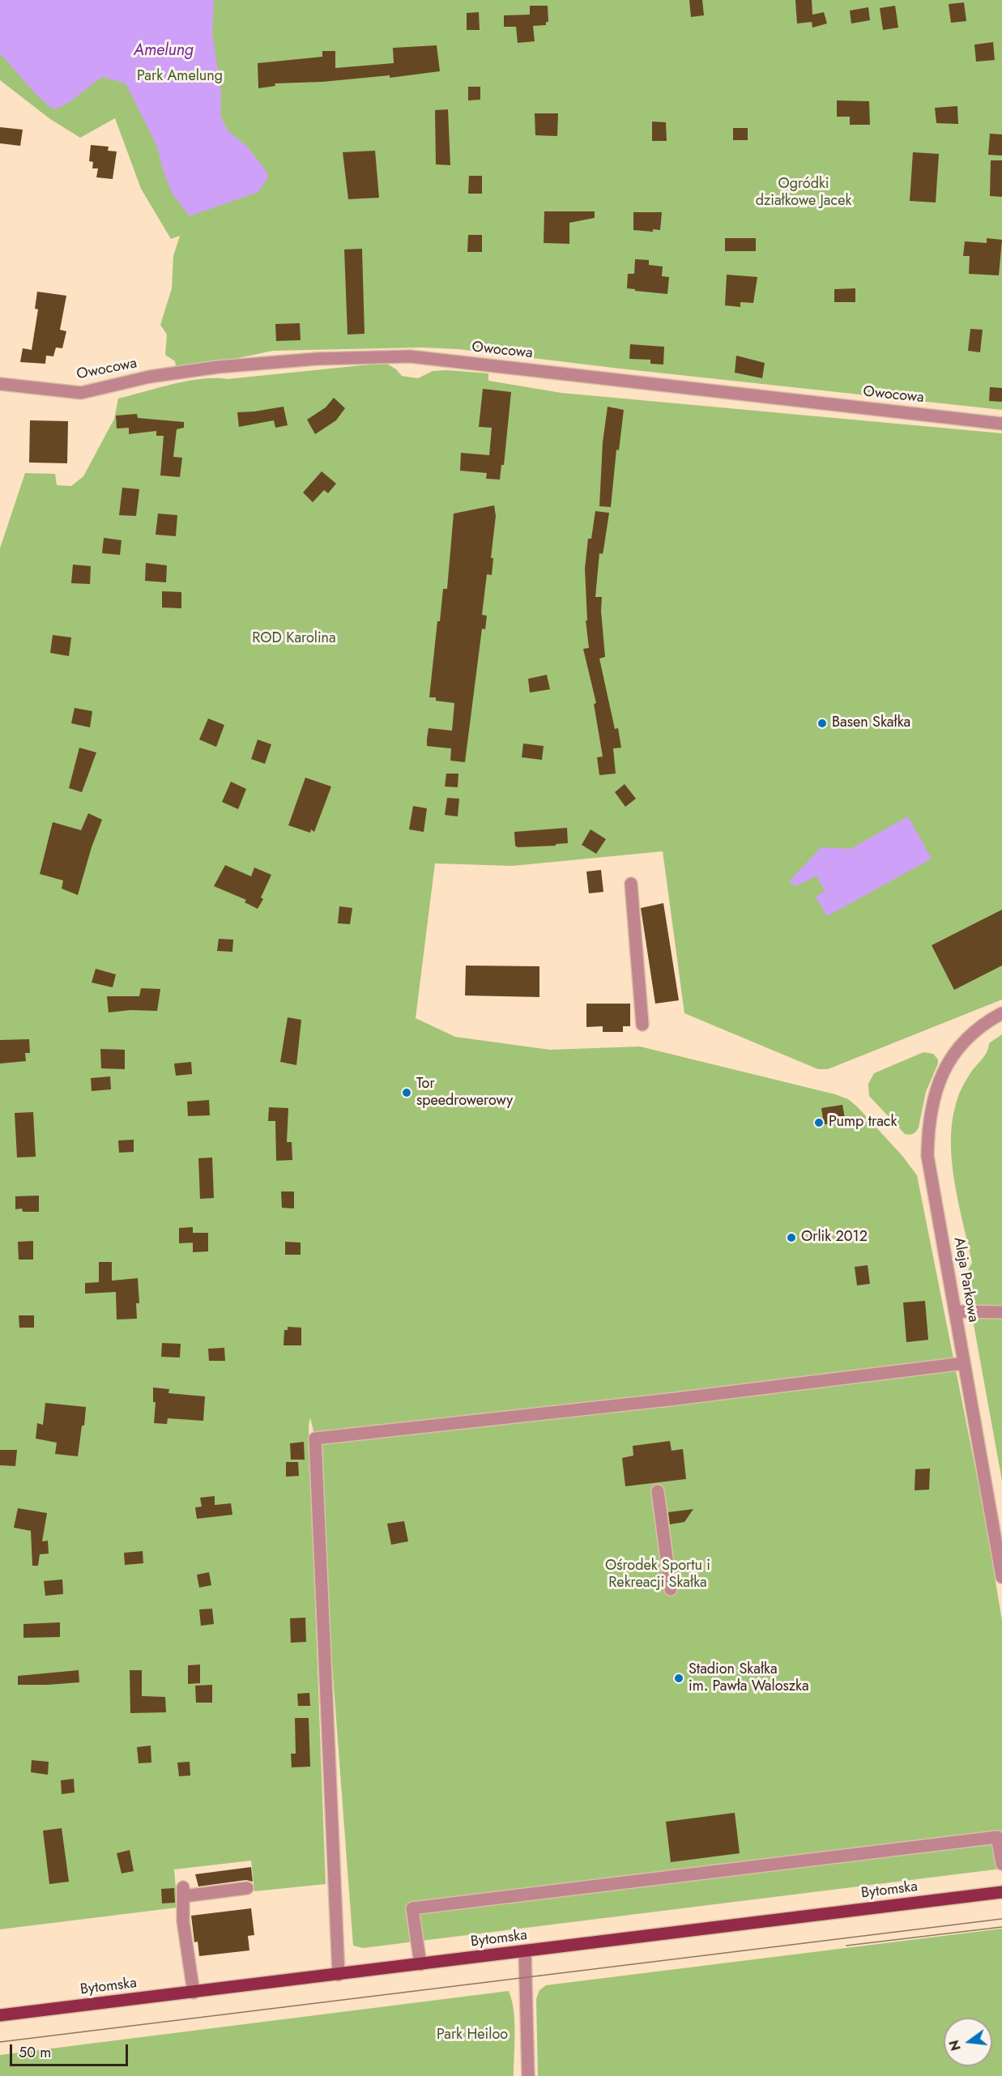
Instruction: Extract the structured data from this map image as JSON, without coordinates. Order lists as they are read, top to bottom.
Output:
{
  "streets": {
    "main road": ["Bytomska"],
    "street": ["Owocowa", "Aleja Parkowa"]
  },
  "water": ["Amelung"],
  "parks": [
    "Park Amelung",
    "Ogródki działkowe Jacek",
    "ROD Karolina",
    "Ośrodek Sportu i Rekreacji Skałka",
    "Park Heiloo"
  ],
  "places": [
    "Basen Skałka",
    "Tor speedrowerowy",
    "Pump track",
    "Orlik 2012",
    "Stadion Skałka im. Pawła Waloszka"
  ],
  "scale_bar": "50 m",
  "north": "left"
}
